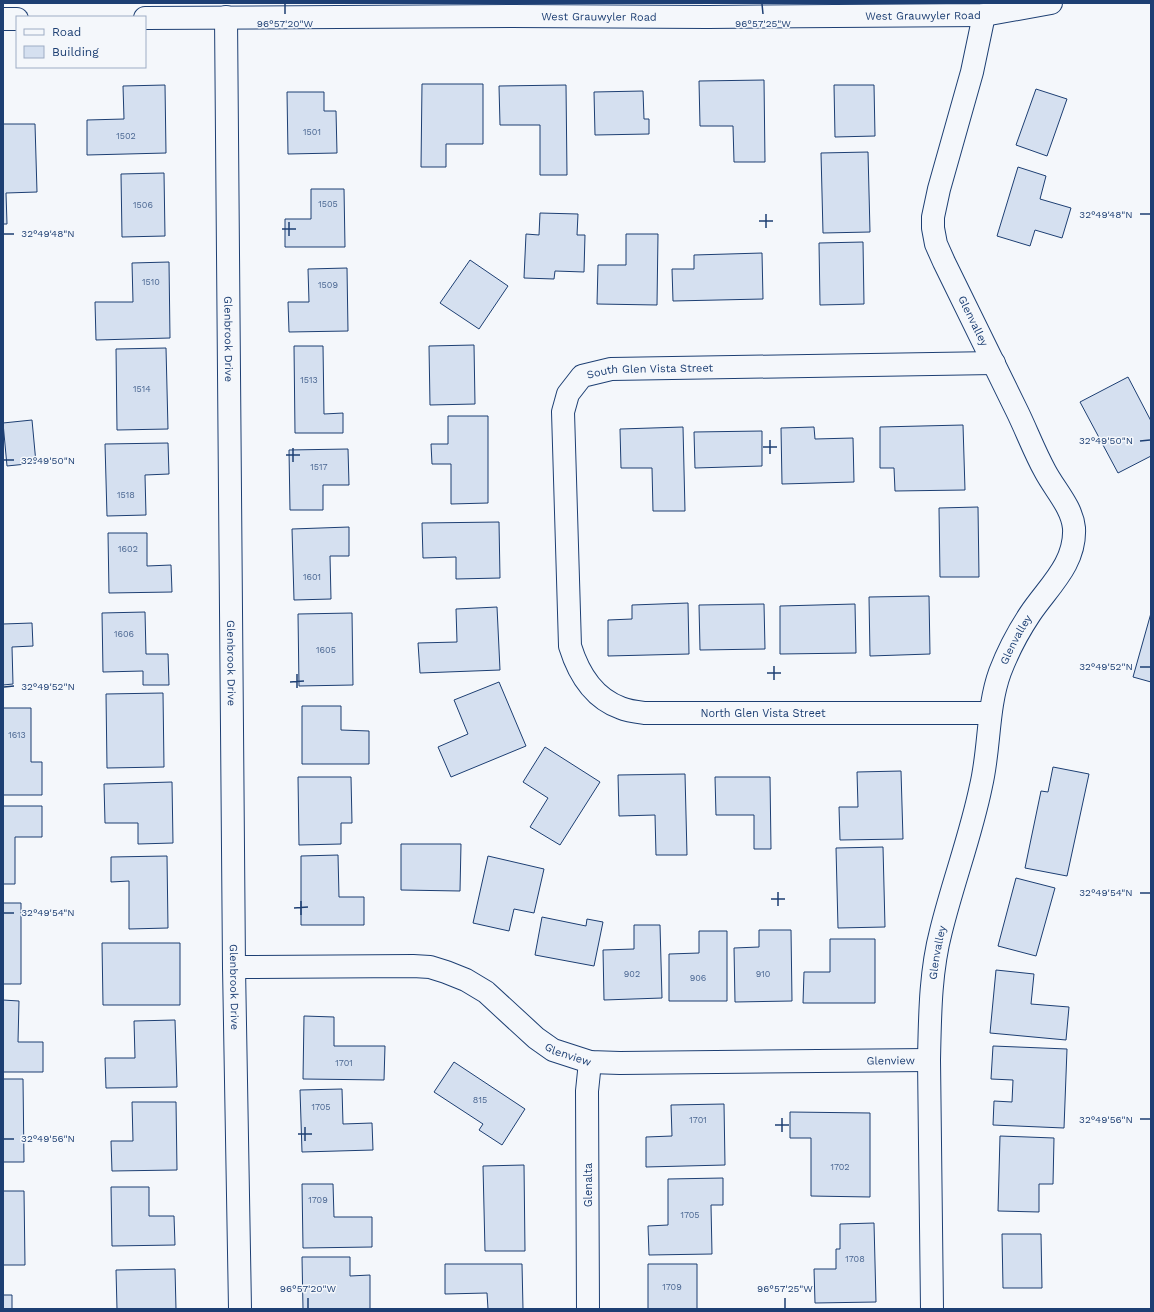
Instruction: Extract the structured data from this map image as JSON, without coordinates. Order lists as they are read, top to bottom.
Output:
{
  "streets": {
    "street": [
      "West Grauwyler Road",
      "Glenvalley",
      "Glenbrook Drive",
      "South Glen Vista Street",
      "North Glen Vista Street",
      "Glenview",
      "Glenalta"
    ]
  },
  "crossings": [
    ["West Grauwyler Road", "Glenvalley"],
    ["West Grauwyler Road", "Glenbrook Drive"],
    ["Glenvalley", "South Glen Vista Street"],
    ["Glenvalley", "North Glen Vista Street"],
    ["Glenvalley", "Glenview"],
    ["Glenbrook Drive", "Glenview"],
    ["South Glen Vista Street", "North Glen Vista Street"],
    ["Glenview", "Glenalta"]
  ],
  "house_numbers": [
    "1501",
    "1502",
    "1505",
    "1506",
    "1510",
    "1509",
    "1513",
    "1514",
    "1517",
    "1518",
    "1602",
    "1601",
    "1606",
    "1605",
    "1613",
    "902",
    "910",
    "906",
    "1701",
    "815",
    "1705",
    "1701",
    "1702",
    "1709",
    "1705",
    "1708",
    "1709"
  ],
  "legend": ["Road", "Building"],
  "coordinates": [
    "96°57'20\"W",
    "96°57'25\"W",
    "32°49'48\"N",
    "32°49'50\"N",
    "32°49'52\"N",
    "32°49'54\"N",
    "32°49'56\"N"
  ]
}
